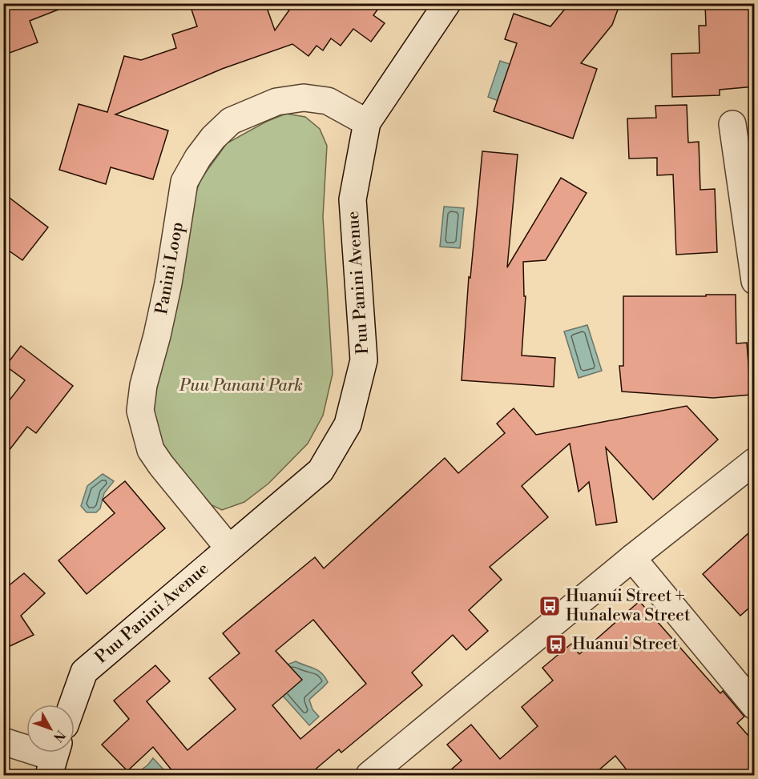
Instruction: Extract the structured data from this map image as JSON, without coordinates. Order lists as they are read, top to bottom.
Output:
{
  "streets": {
    "street": ["Panini Loop", "Puu Panini Avenue"]
  },
  "crossings": [
    ["Panini Loop", "Puu Panini Avenue"]
  ],
  "parks": ["Puu Panani Park"],
  "places": {
    "bus stop": ["Huanui Street + Hunalewa Street", "Huanui Street"]
  },
  "north": "bottom right"
}
